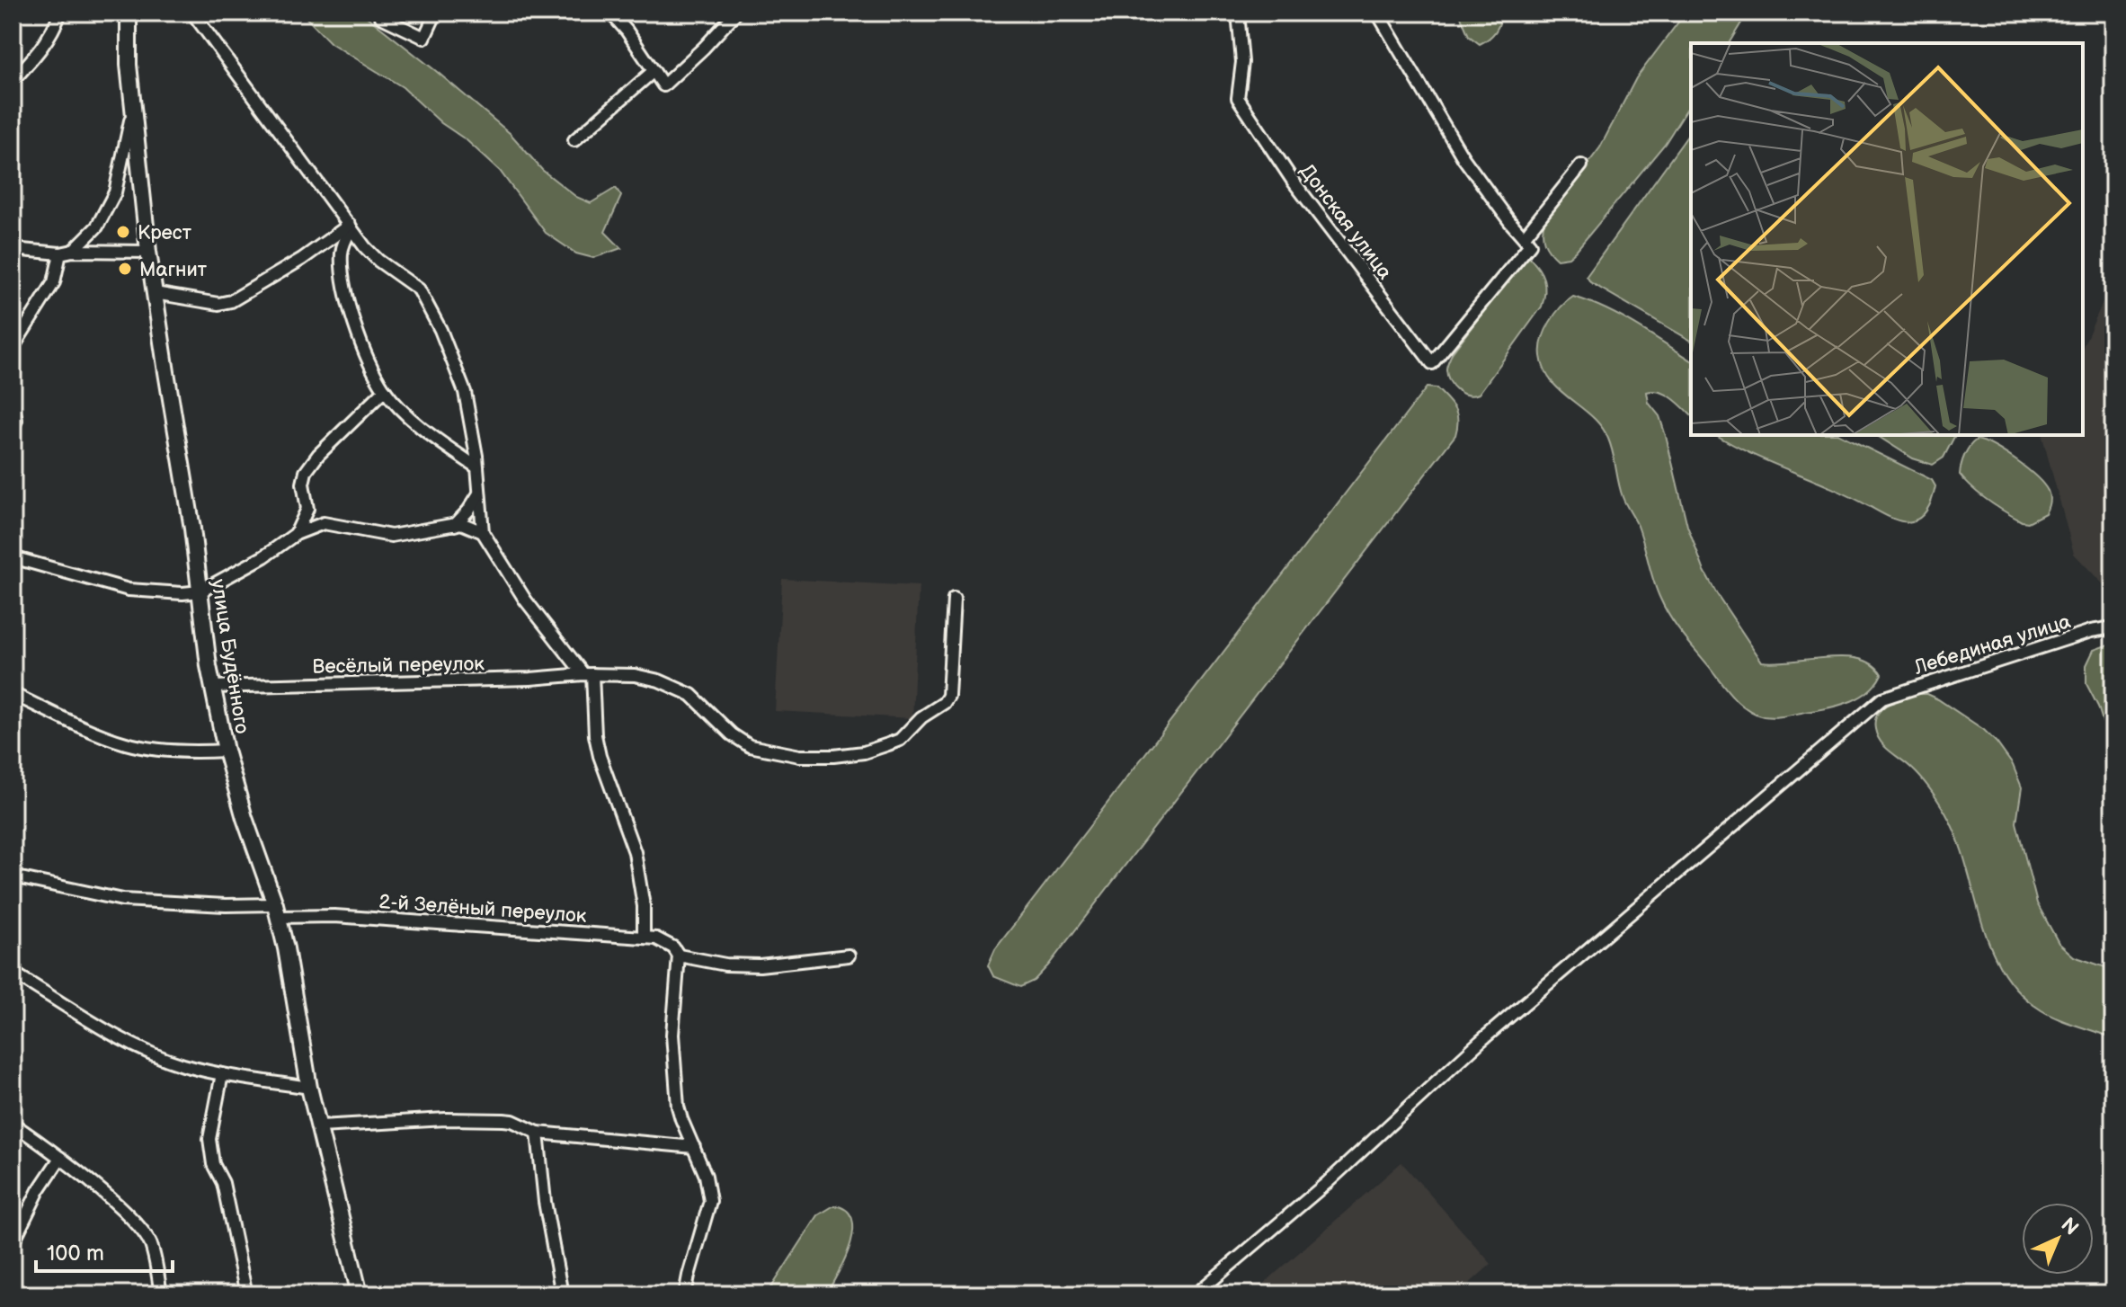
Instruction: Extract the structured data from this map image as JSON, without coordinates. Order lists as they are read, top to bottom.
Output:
{
  "streets": {
    "main road": ["улица Будённого"],
    "street": [
      "Донская улица",
      "Лебединая улица",
      "Весёлый переулок",
      "2-й Зелёный переулок"
    ]
  },
  "crossings": [
    ["улица Будённого", "Весёлый переулок"],
    ["улица Будённого", "2-й Зелёный переулок"]
  ],
  "places": ["Крест", "Магнит"],
  "scale_bar": "100 m",
  "north": "top right"
}
